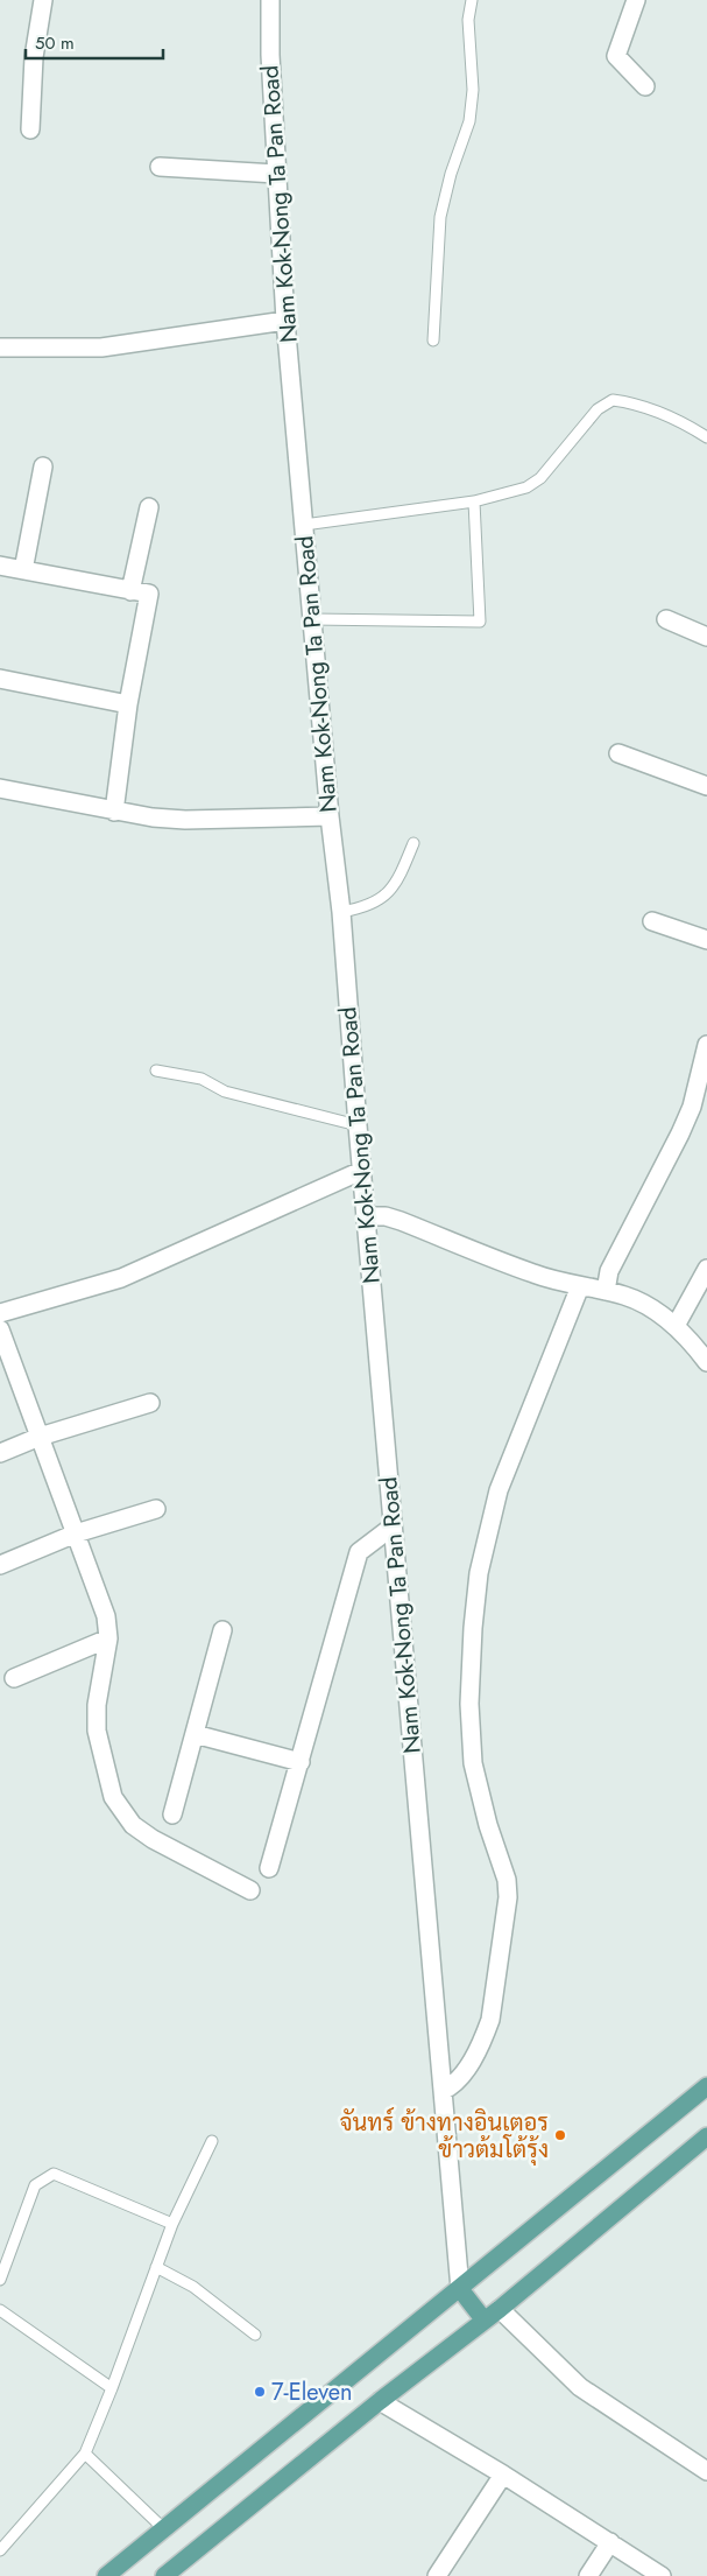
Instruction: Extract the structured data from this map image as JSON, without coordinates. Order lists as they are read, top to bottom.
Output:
{
  "streets": {
    "street": ["Nam Kok-Nong Ta Pan Road"]
  },
  "places": ["จันทร์ ข้างทางอินเตอร ข้าวต้มโต้รุ้ง", "7-Eleven"],
  "scale_bar": "50 m"
}
